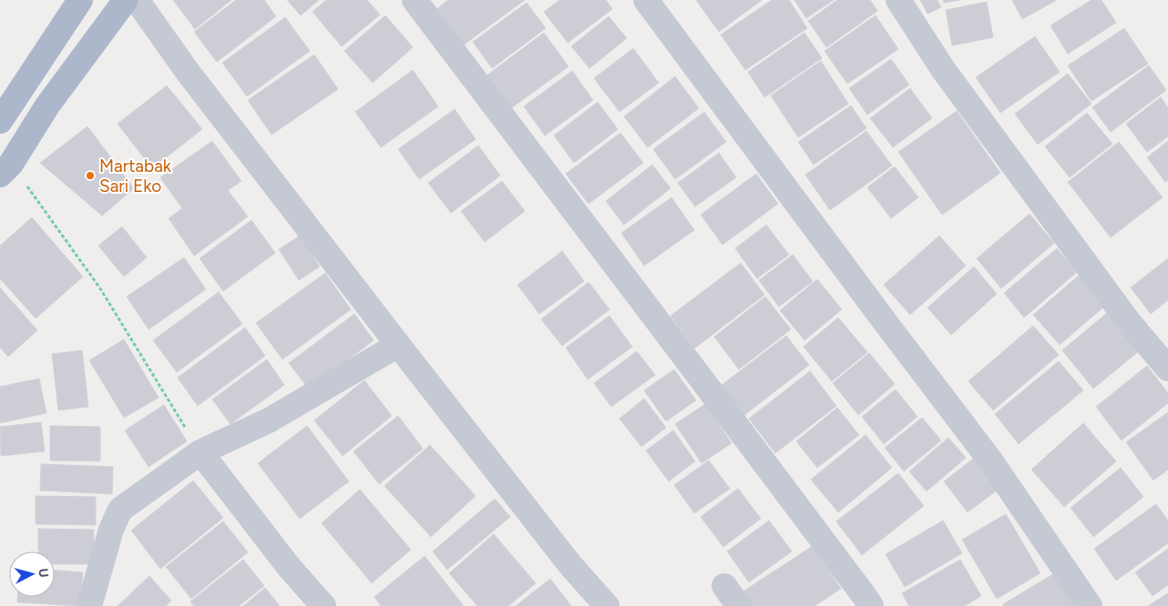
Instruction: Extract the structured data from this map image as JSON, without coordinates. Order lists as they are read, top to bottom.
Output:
{
  "places": ["Martabak Sari Eko"],
  "north": "right"
}
